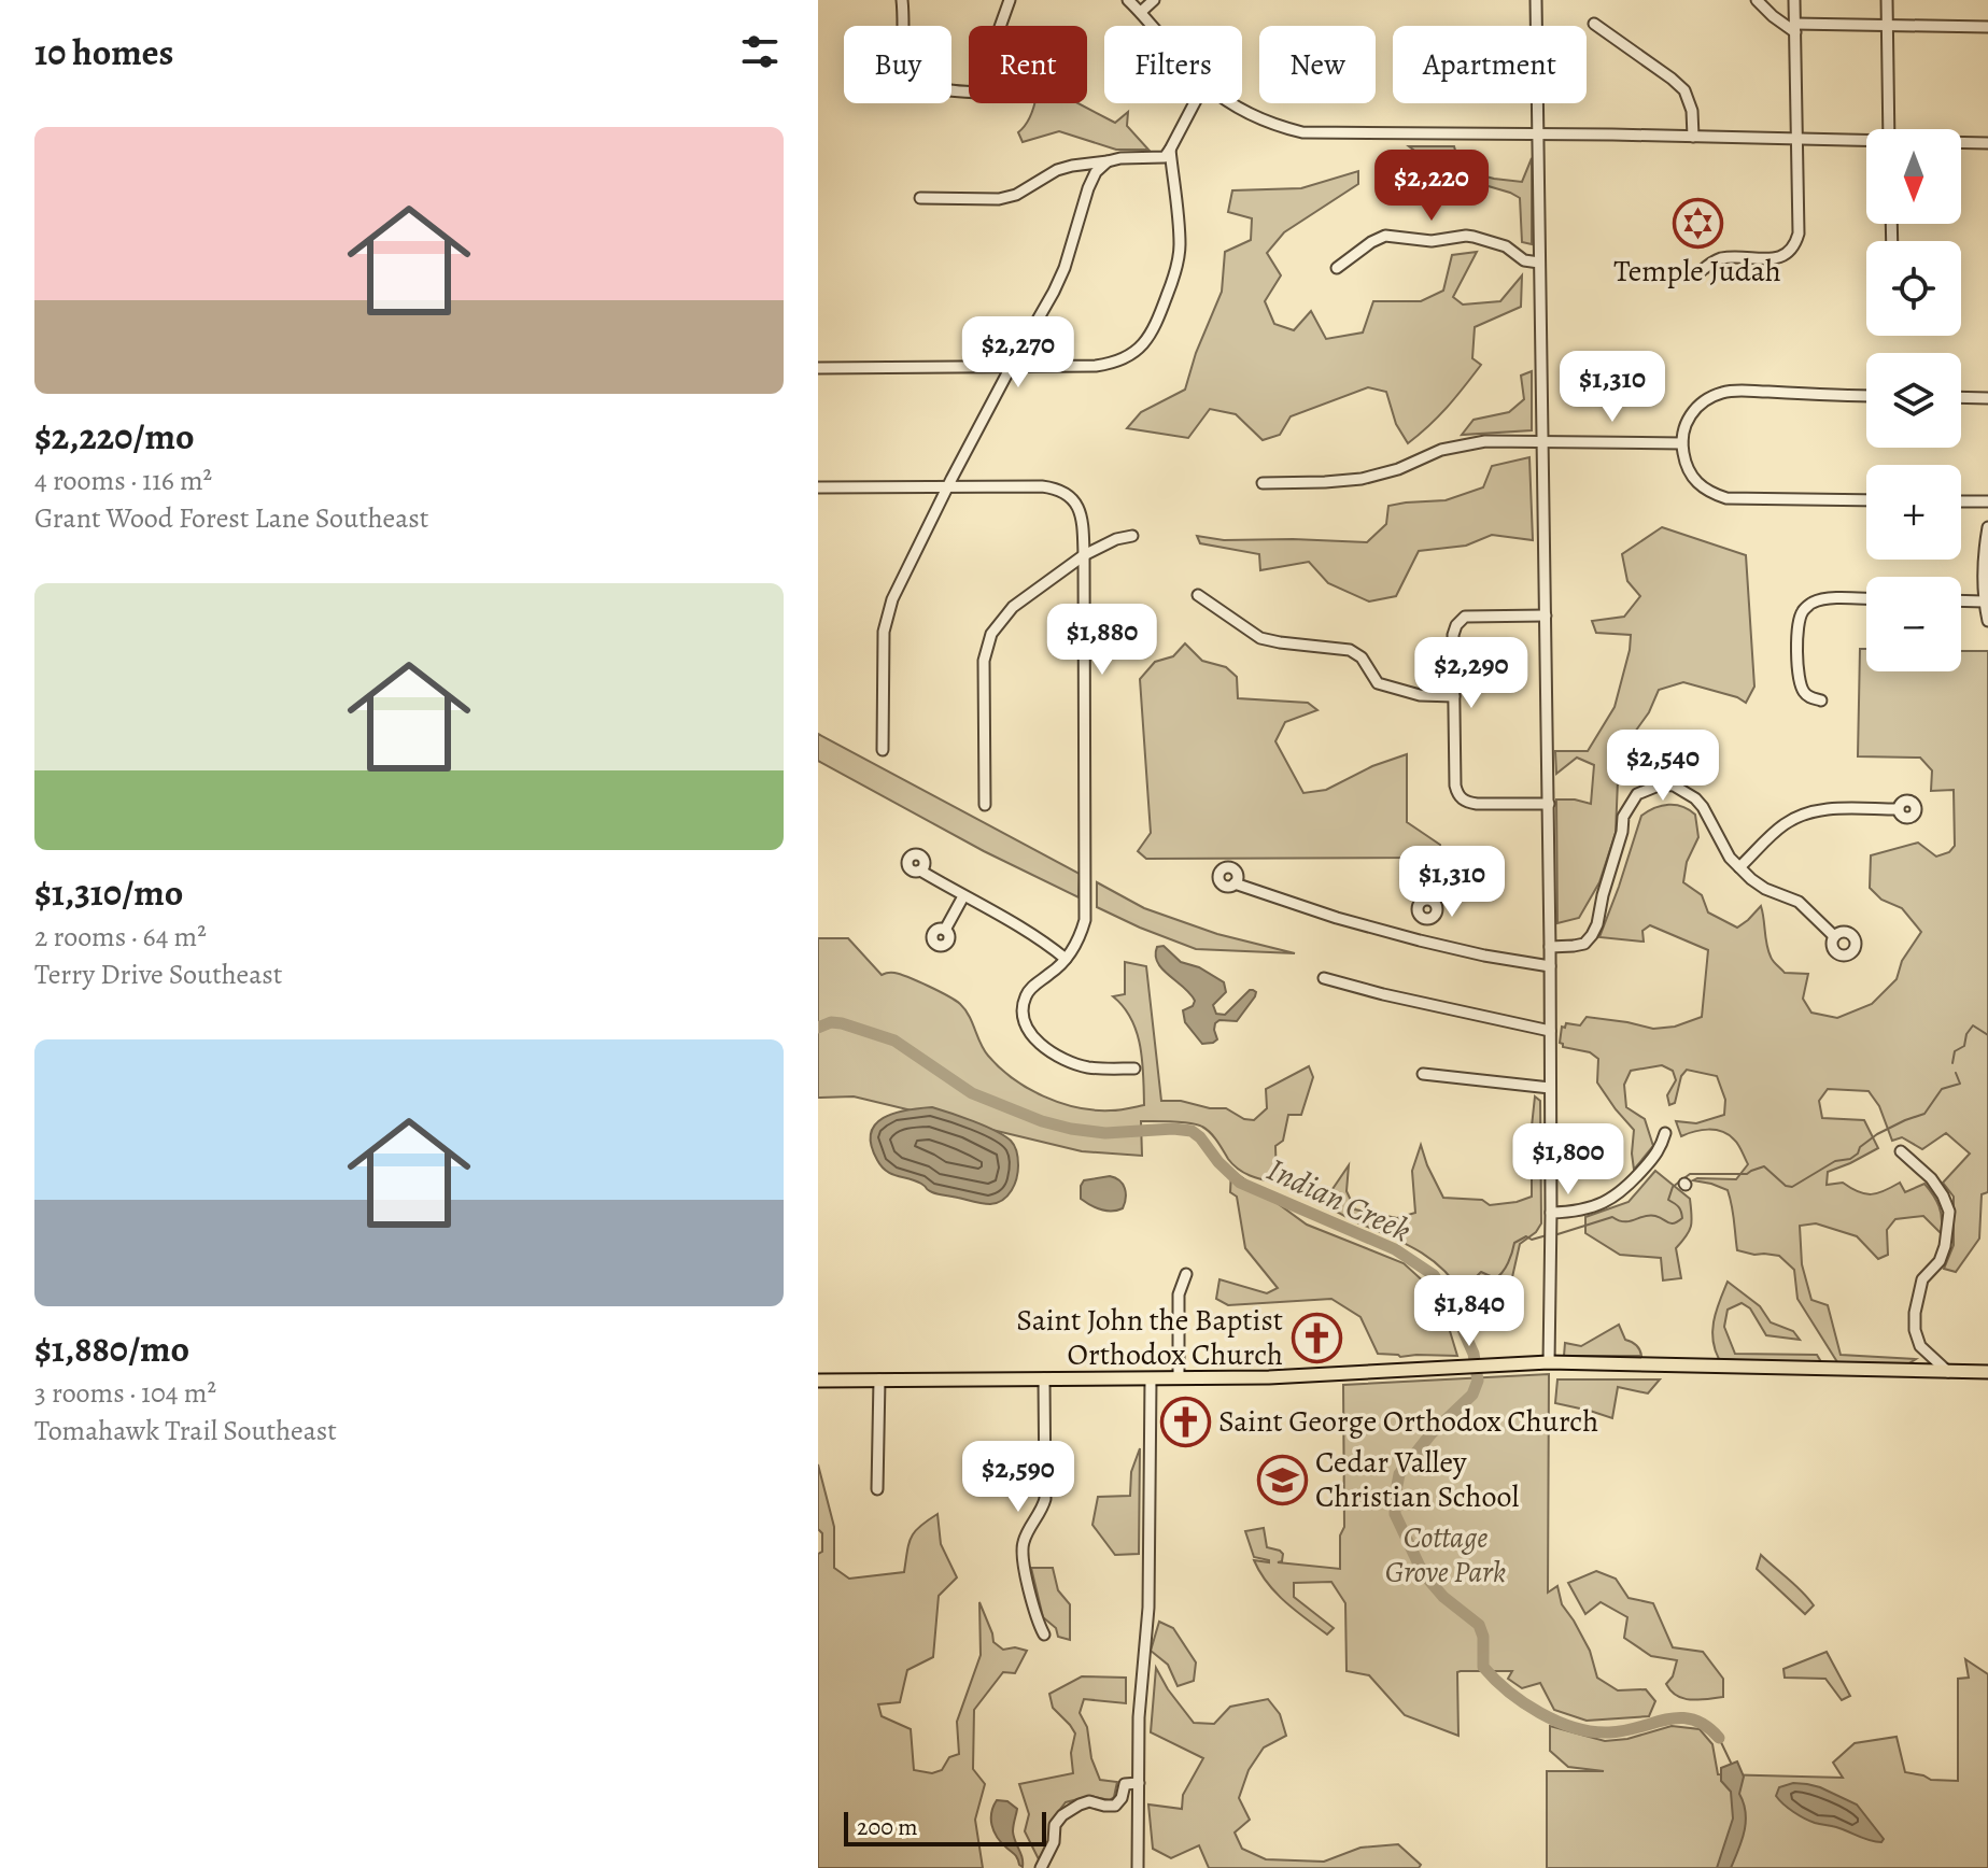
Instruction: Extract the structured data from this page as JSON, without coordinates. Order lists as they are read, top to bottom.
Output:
{
  "water": ["Indian Creek"],
  "parks": ["Cottage Grove Park"],
  "places": {
    "synagogue": ["Temple Judah"],
    "church": ["Saint John the Baptist Orthodox Church", "Saint George Orthodox Church"],
    "school or university": ["Cedar Valley Christian School"]
  },
  "scale_bar": "200 m",
  "north": "bottom",
  "page": {
    "heading": "10 homes",
    "chip": [
      "Buy",
      "Rent",
      "Filters",
      "New",
      "Apartment"
    ],
    "list": [
      {
        "name": "$2,220/mo",
        "note": "4 rooms · 116 m² · Grant Wood Forest Lane Southeast"
      },
      {
        "name": "$1,310/mo",
        "note": "2 rooms · 64 m² · Terry Drive Southeast"
      },
      {
        "name": "$1,880/mo",
        "note": "3 rooms · 104 m² · Tomahawk Trail Southeast"
      }
    ],
    "map_buttons": ["+", "−"],
    "price": [
      "$2,220",
      "$2,270",
      "$1,310",
      "$1,880",
      "$2,290",
      "$2,540",
      "$1,310",
      "$1,800",
      "$1,840",
      "$2,590"
    ],
    "scale": "200 m"
  }
}
